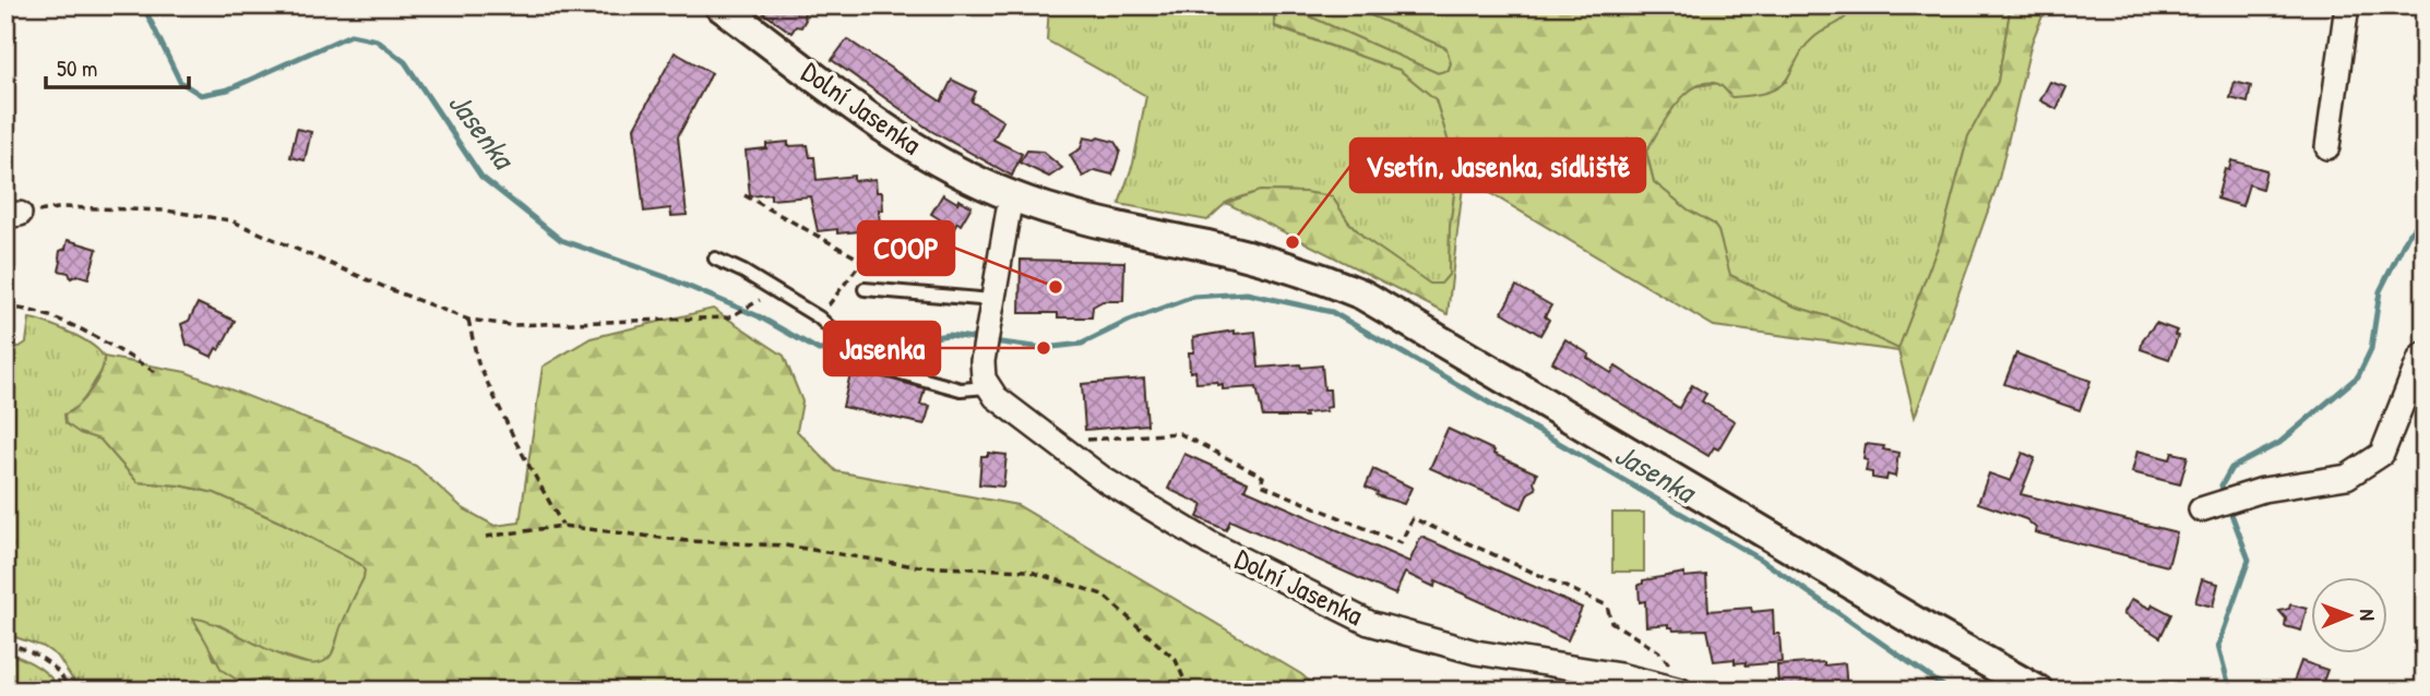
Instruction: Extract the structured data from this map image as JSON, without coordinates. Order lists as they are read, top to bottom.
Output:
{
  "streets": {
    "street": ["Dolní Jasenka"]
  },
  "water": ["Jasenka"],
  "places": ["Vsetín, Jasenka, sídliště", "COOP", "Jasenka"],
  "scale_bar": "50 m",
  "north": "right"
}
